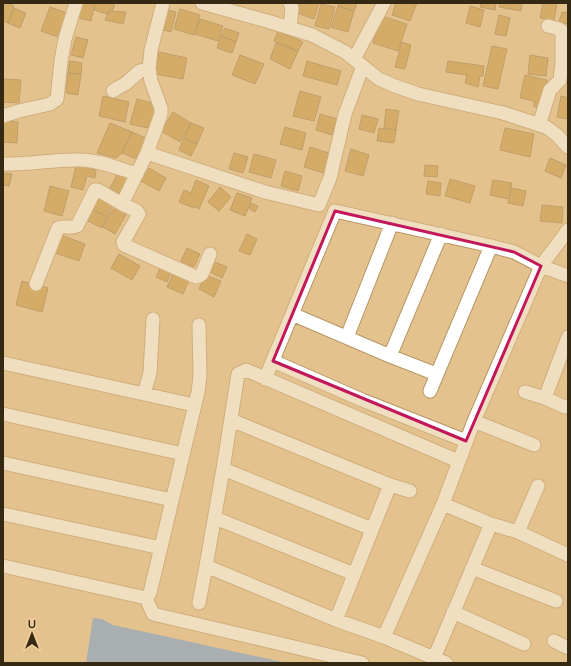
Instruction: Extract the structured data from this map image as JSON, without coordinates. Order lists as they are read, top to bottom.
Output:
{
  "north": "top"
}
